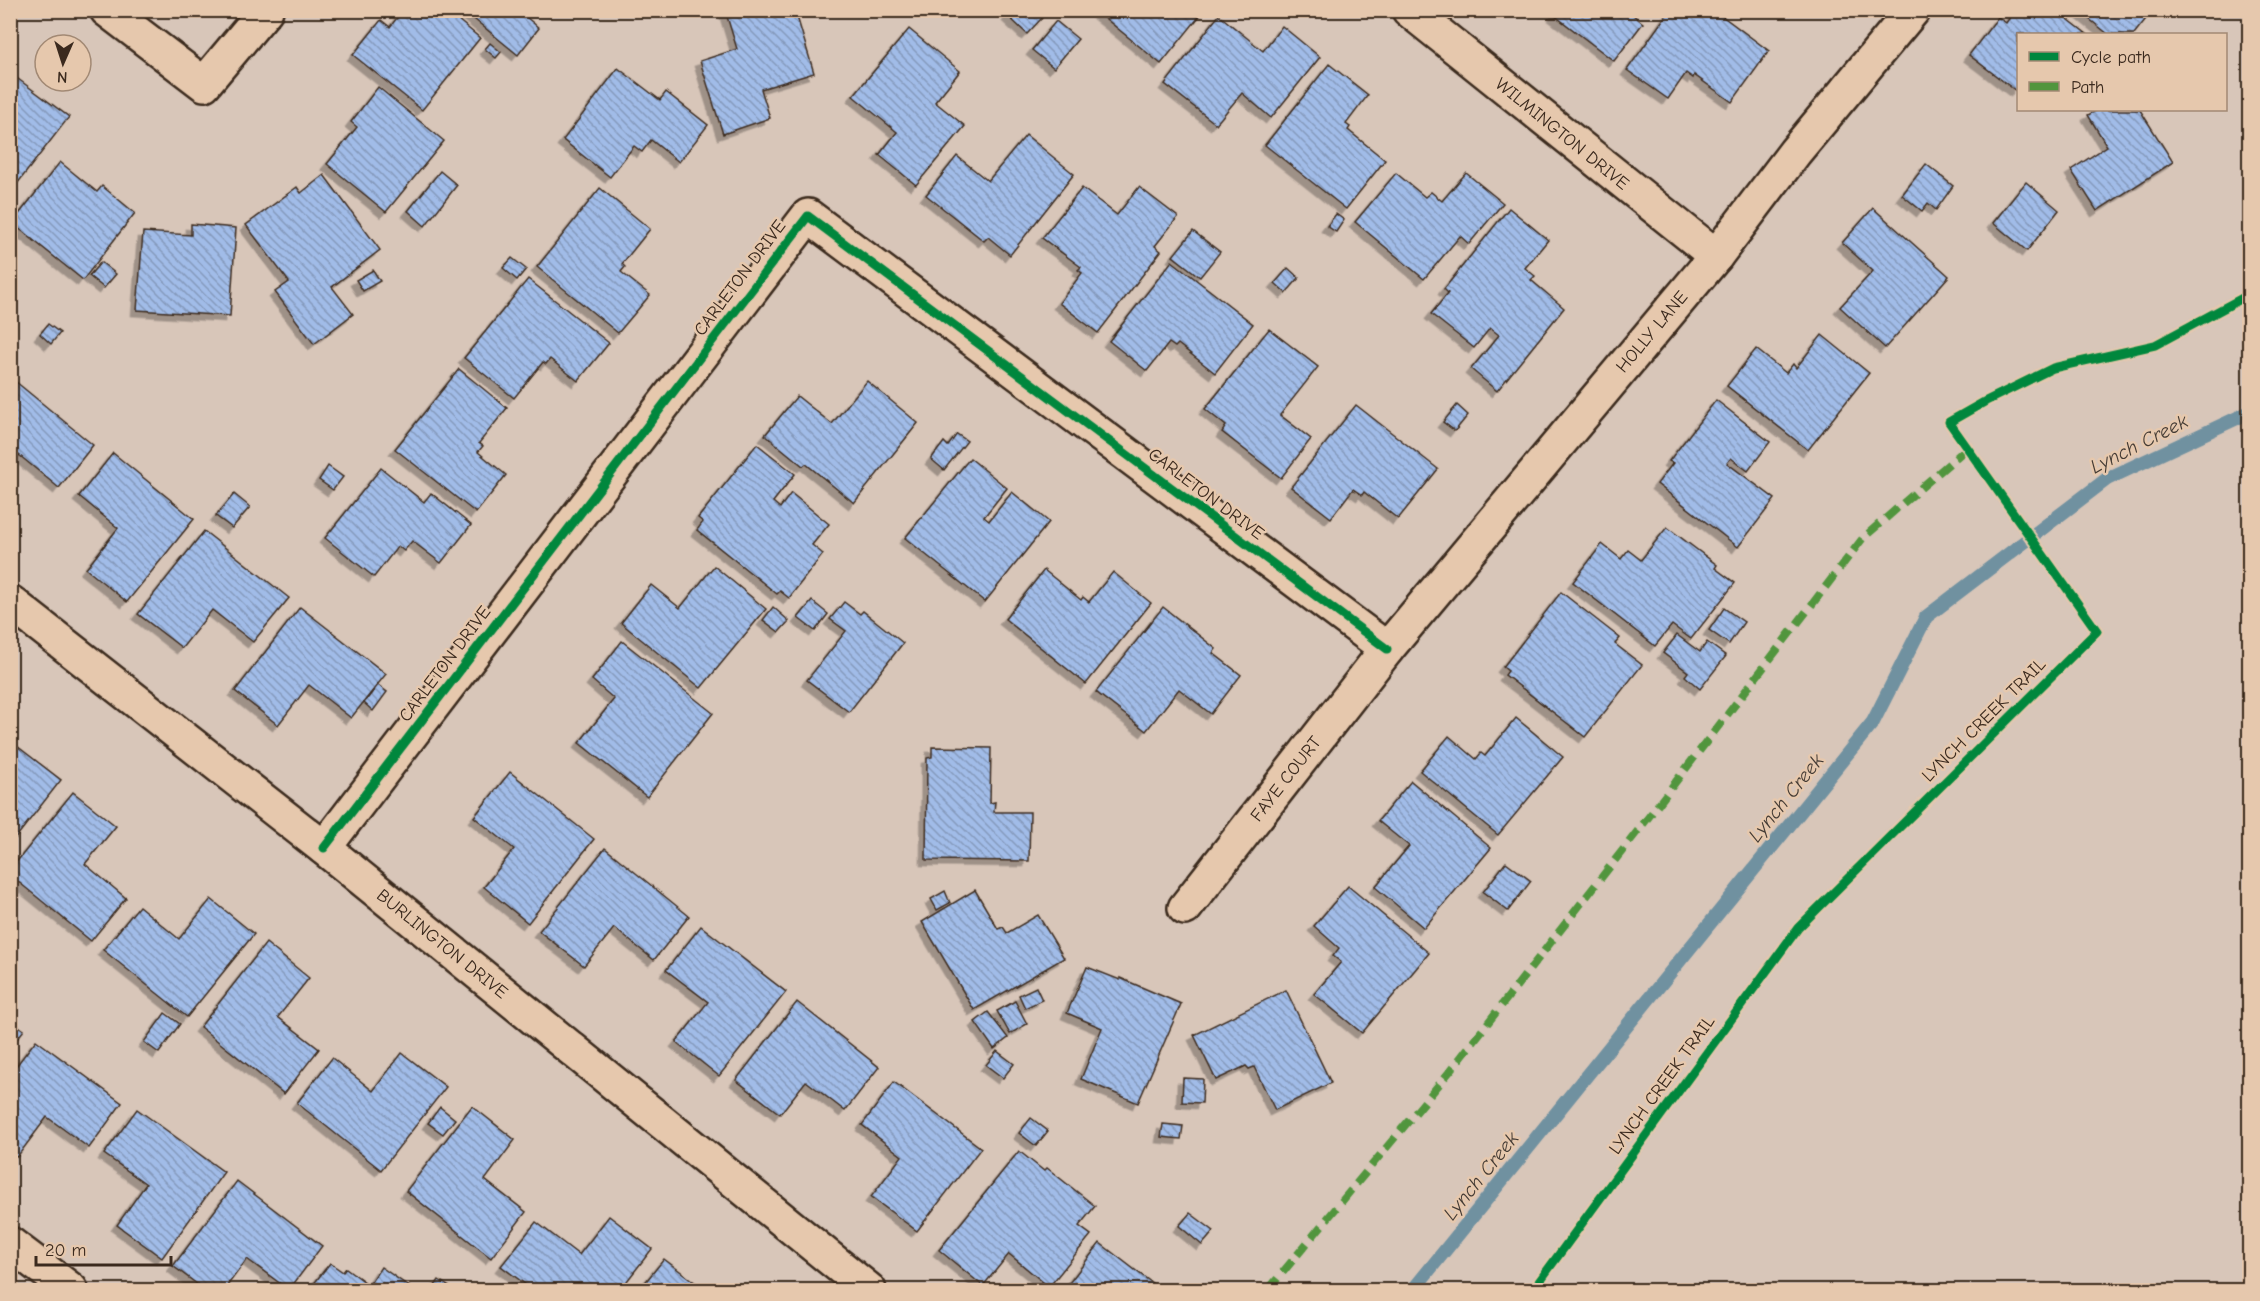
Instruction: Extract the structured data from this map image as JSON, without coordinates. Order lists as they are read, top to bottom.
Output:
{
  "streets": {
    "street": [
      "WILMINGTON DRIVE",
      "CARLETON DRIVE",
      "HOLLY LANE",
      "FAYE COURT",
      "BURLINGTON DRIVE"
    ],
    "cycle path": ["LYNCH CREEK TRAIL"]
  },
  "crossings": [
    ["WILMINGTON DRIVE", "HOLLY LANE"],
    ["CARLETON DRIVE", "HOLLY LANE"],
    ["CARLETON DRIVE", "FAYE COURT"],
    ["CARLETON DRIVE", "BURLINGTON DRIVE"],
    ["HOLLY LANE", "FAYE COURT"]
  ],
  "water": ["Lynch Creek"],
  "legend": ["Cycle path", "Path"],
  "scale_bar": "20 m",
  "north": "bottom"
}
